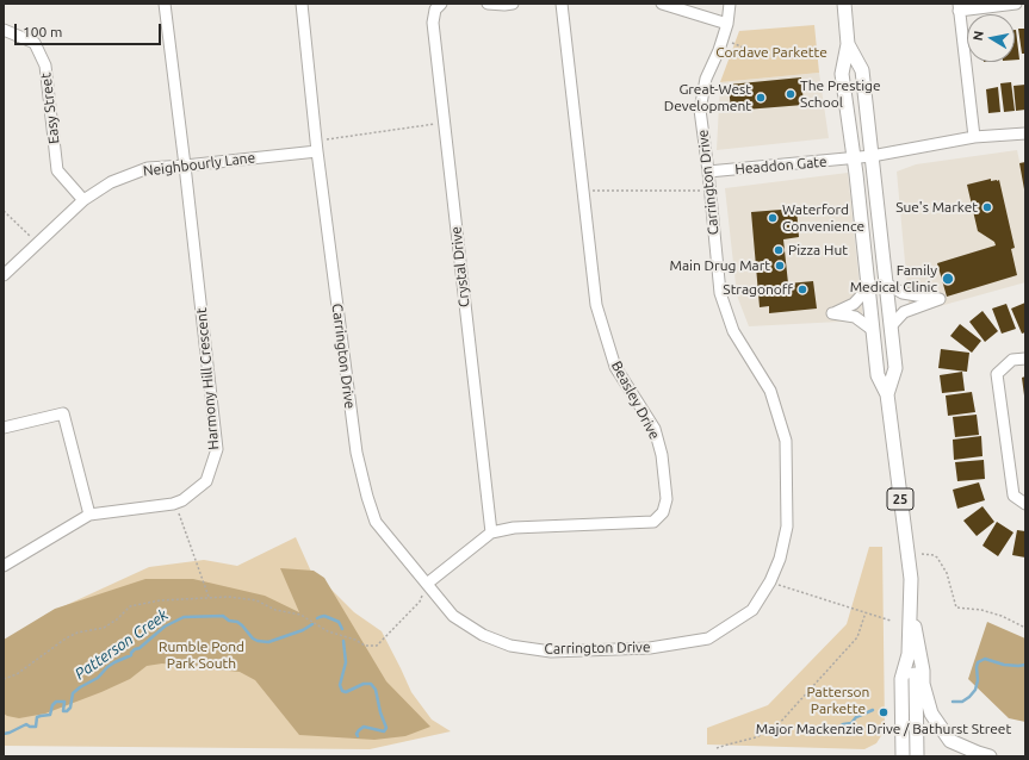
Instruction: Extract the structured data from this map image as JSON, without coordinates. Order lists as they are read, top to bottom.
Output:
{
  "streets": {
    "main road": ["25"],
    "street": [
      "Easy Street",
      "Neighbourly Lane",
      "Headdon Gate",
      "Carrington Drive",
      "Crystal Drive",
      "Harmony Hill Crescent",
      "Beasley Drive"
    ]
  },
  "crossings": [
    ["Easy Street", "Neighbourly Lane"],
    ["Neighbourly Lane", "Carrington Drive"],
    ["Neighbourly Lane", "Harmony Hill Crescent"],
    ["Headdon Gate", "Carrington Drive"],
    ["Headdon Gate", "25"],
    ["Carrington Drive", "Beasley Drive"],
    ["Crystal Drive", "Beasley Drive"]
  ],
  "water": ["Patterson Creek"],
  "parks": ["Cordave Parkette", "Rumble Pond Park South", "Patterson Parkette"],
  "places": [
    "The Prestige School",
    "Great-West Development",
    "Sue's Market",
    "Waterford Convenience",
    "Pizza Hut",
    "Main Drug Mart",
    "Family Medical Clinic",
    "Stragonoff",
    "Major Mackenzie Drive / Bathurst Street"
  ],
  "scale_bar": "100 m",
  "north": "left"
}
